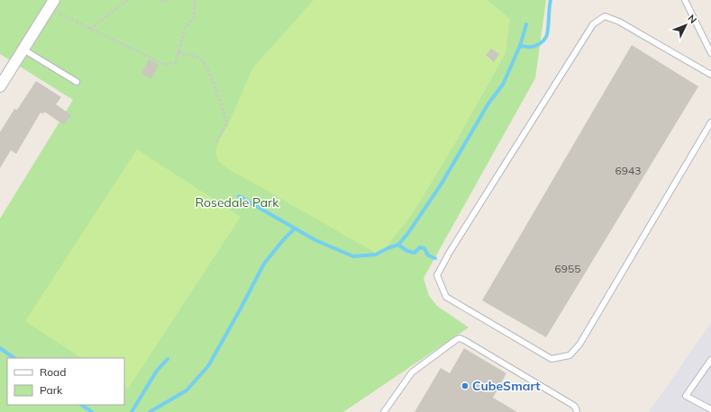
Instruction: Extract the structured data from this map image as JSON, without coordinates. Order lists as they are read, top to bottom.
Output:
{
  "parks": ["Rosedale Park"],
  "places": ["CubeSmart"],
  "house_numbers": ["6943", "6955"],
  "legend": ["Road", "Park"],
  "north": "top right"
}
